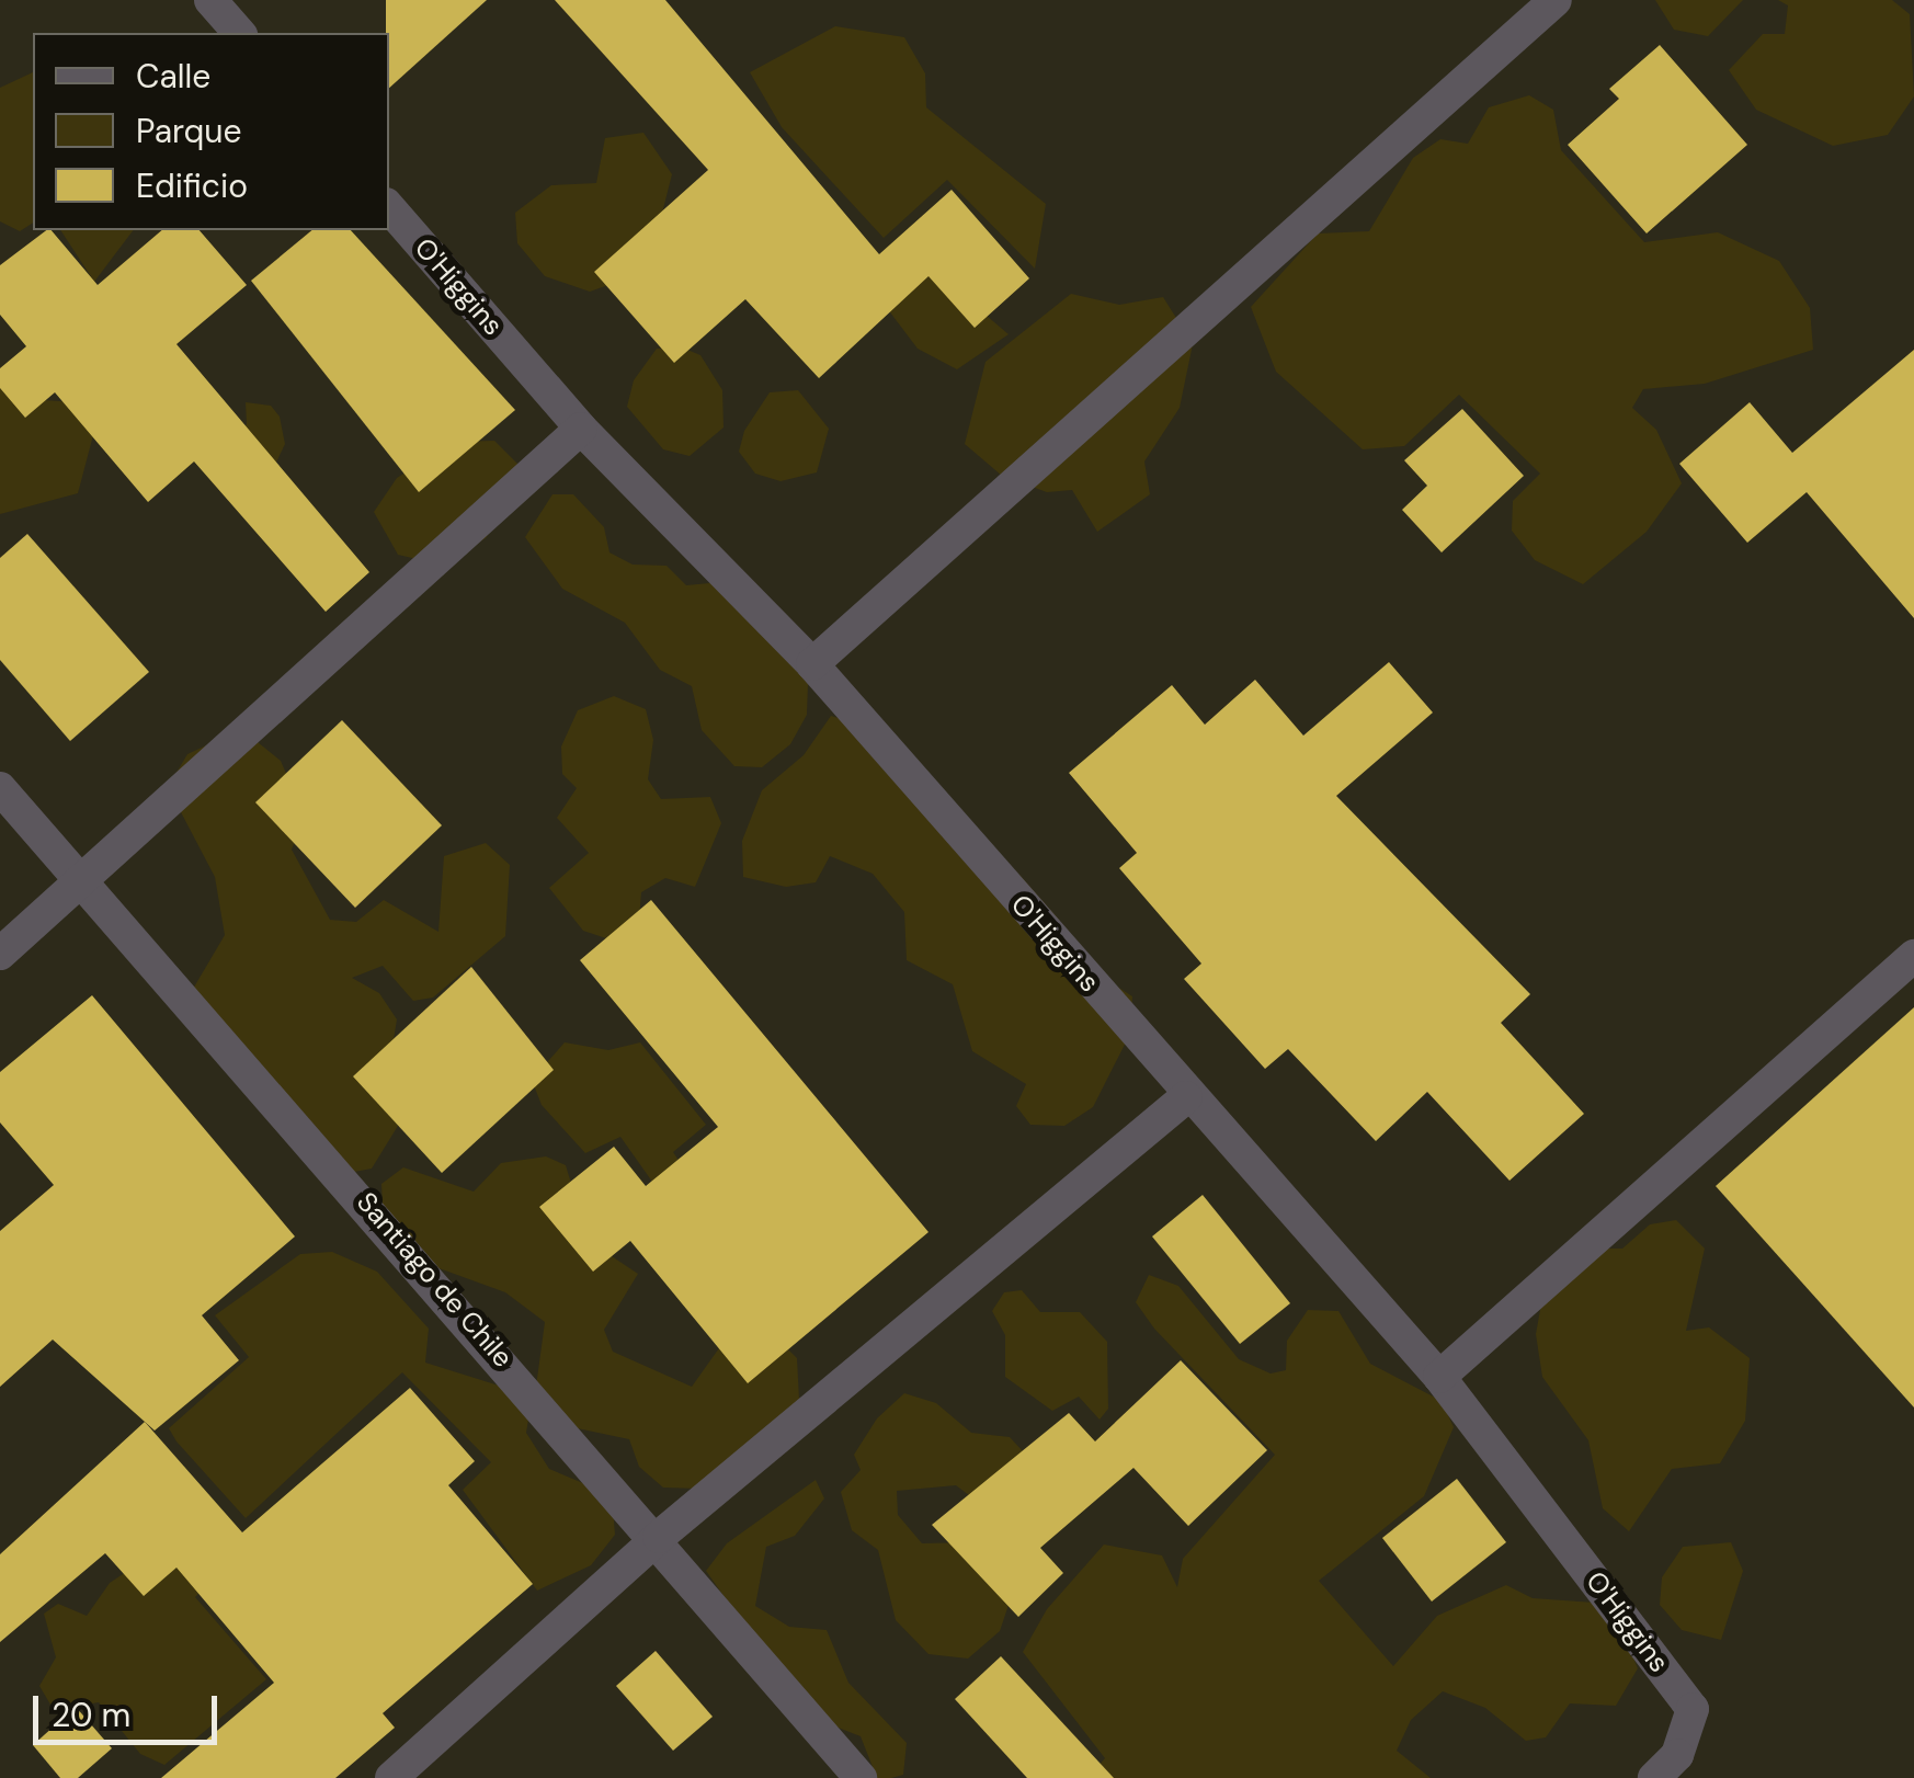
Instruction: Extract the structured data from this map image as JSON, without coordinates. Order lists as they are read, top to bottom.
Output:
{
  "streets": {
    "street": ["O'Higgins", "Santiago de Chile"]
  },
  "legend": ["Calle", "Parque", "Edificio"],
  "scale_bar": "20 m"
}
